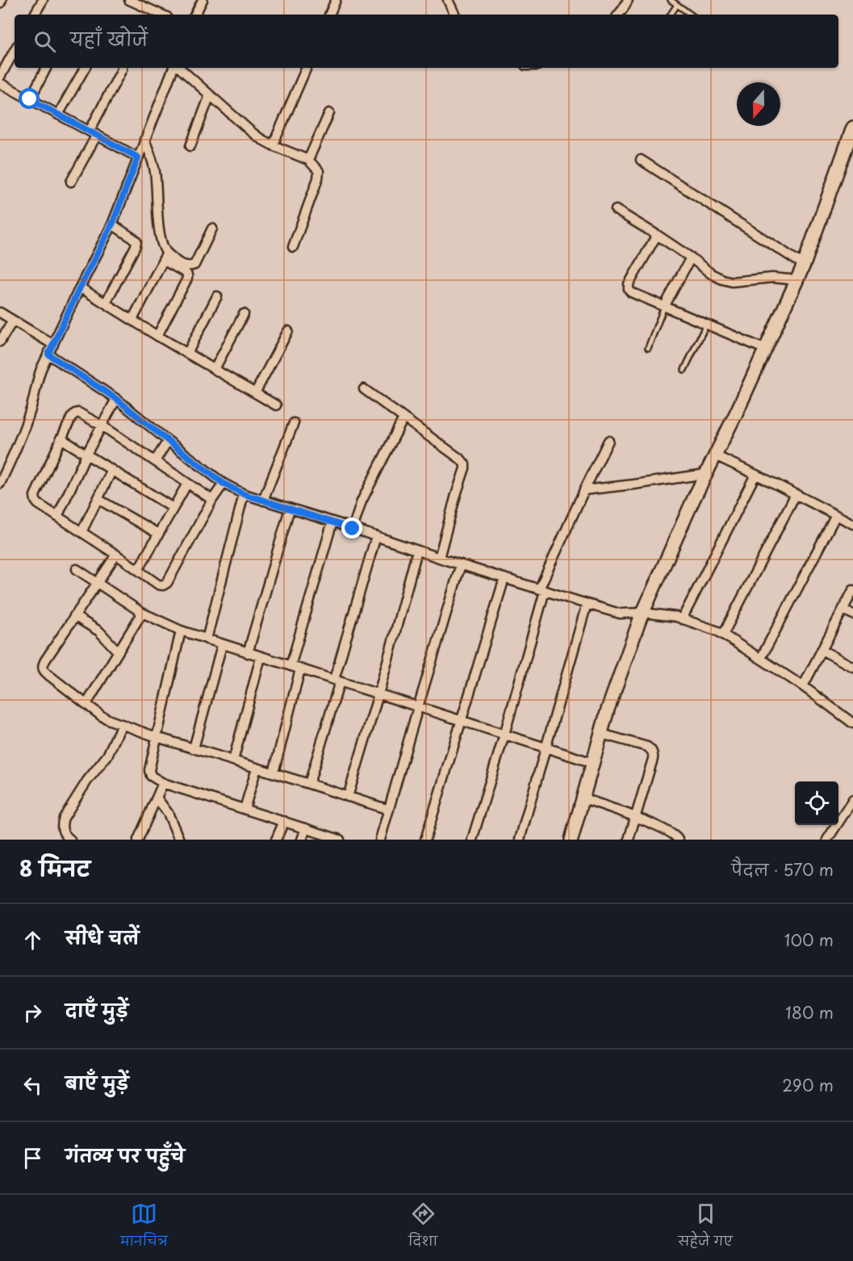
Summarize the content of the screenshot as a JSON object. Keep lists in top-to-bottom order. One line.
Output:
{"north":"bottom","page":{"search":"यहाँ खोजें","heading":["8 मिनट","पैदल · 570 m"],"list":[["सीधे चलें","100 m"],["दाएँ मुड़ें","180 m"],["बाएँ मुड़ें","290 m"],"गंतव्य पर पहुँचे"],"nav":["मानचित्र","दिशा","सहेजे गए"]}}
